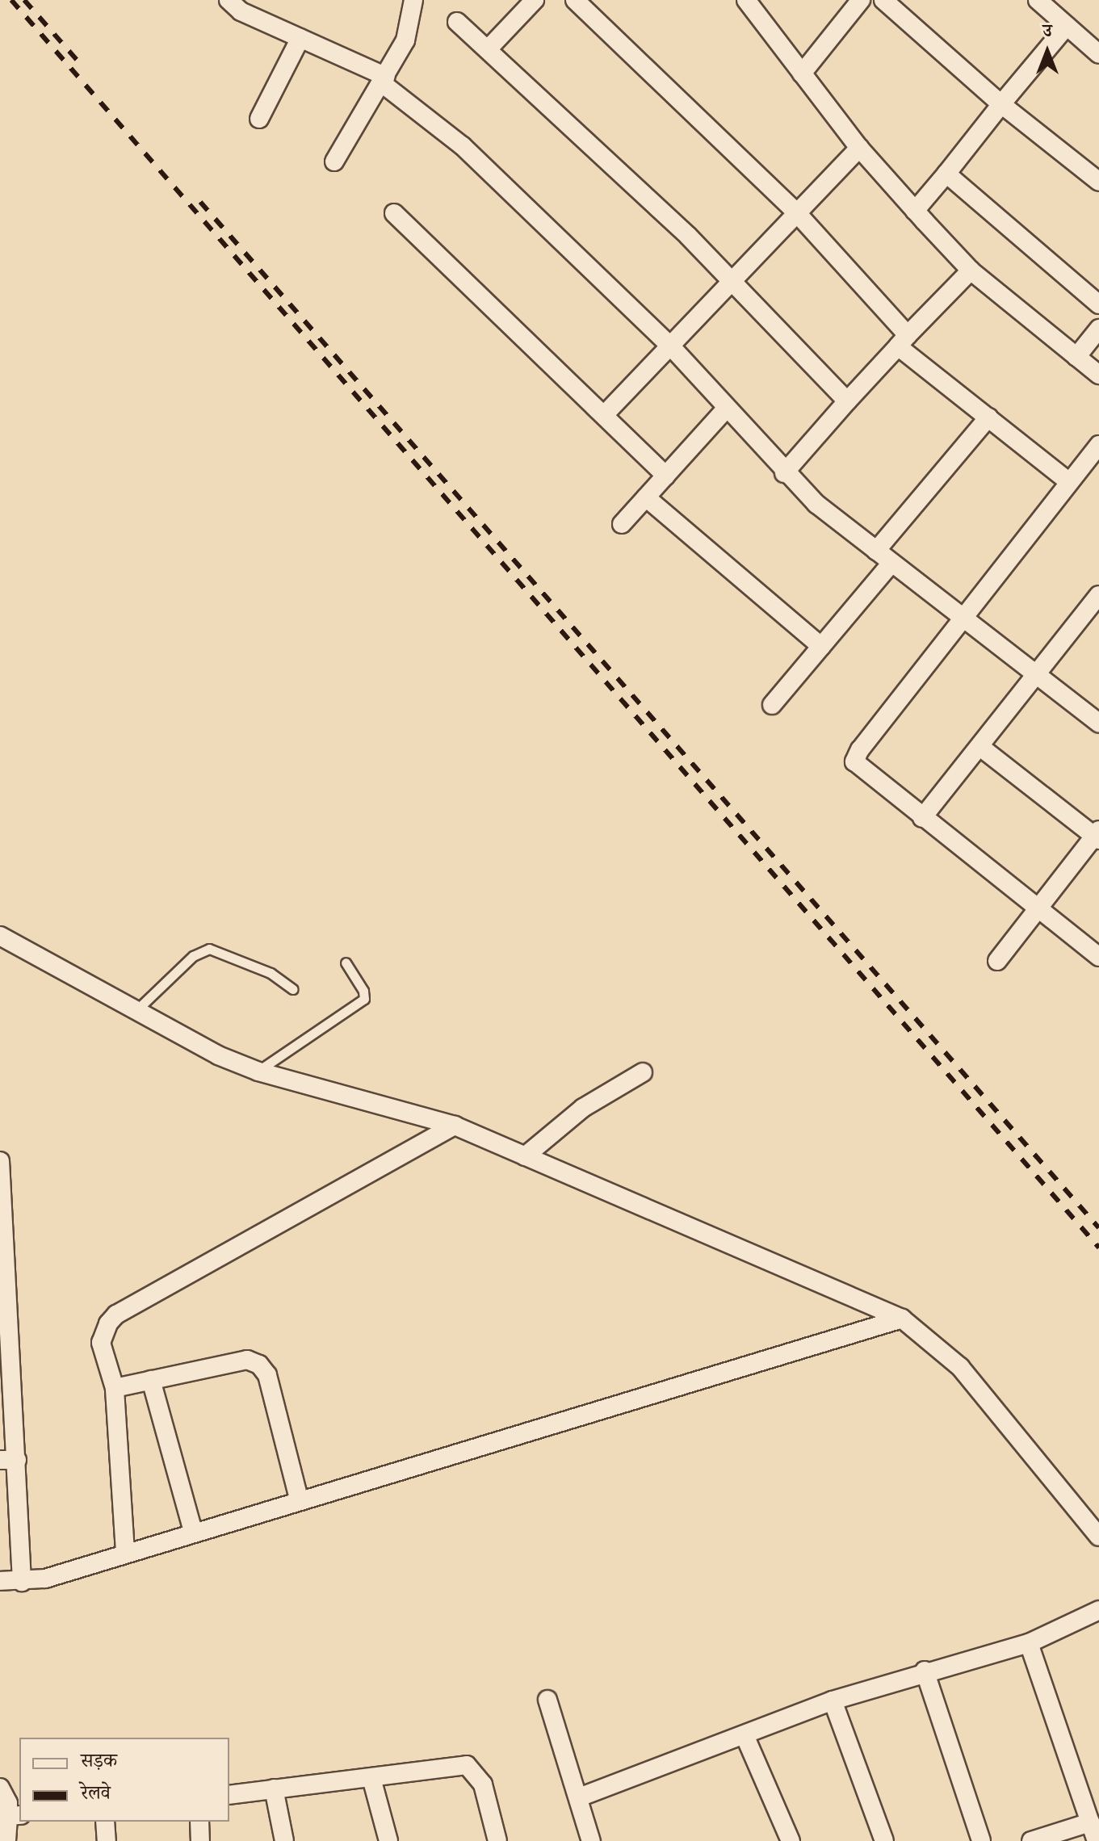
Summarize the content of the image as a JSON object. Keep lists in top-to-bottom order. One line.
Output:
{"legend":["सड़क","रेलवे"],"north":"top"}
